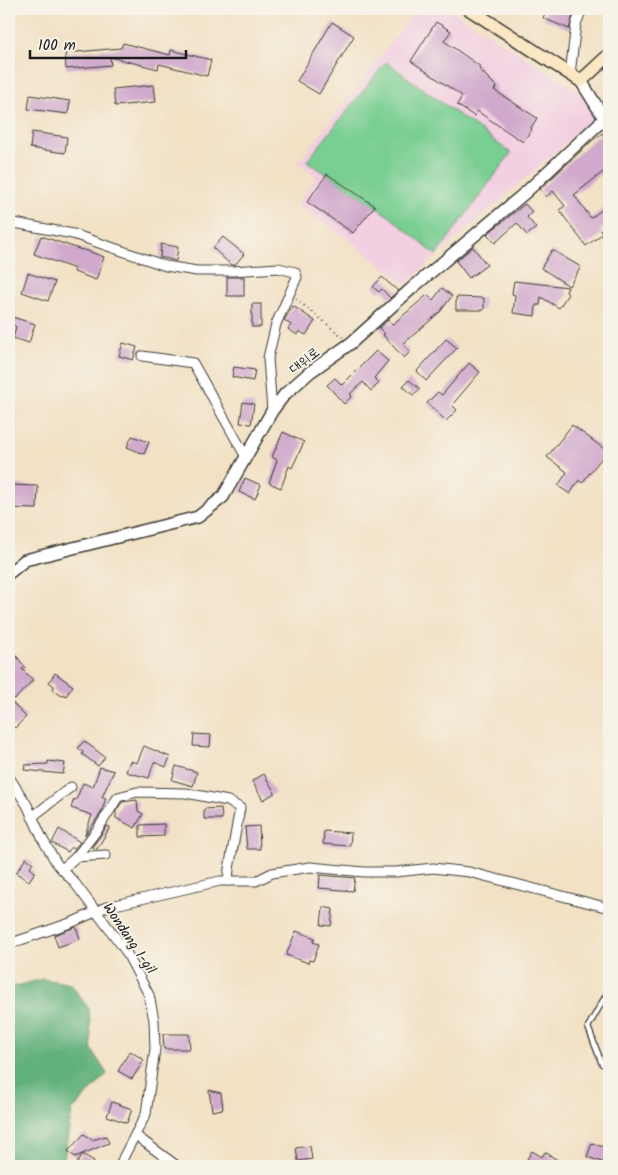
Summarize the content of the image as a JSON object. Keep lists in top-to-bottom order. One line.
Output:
{"streets":{"street":["대위로","Wondang 1-gil"]},"scale_bar":"100 m"}
